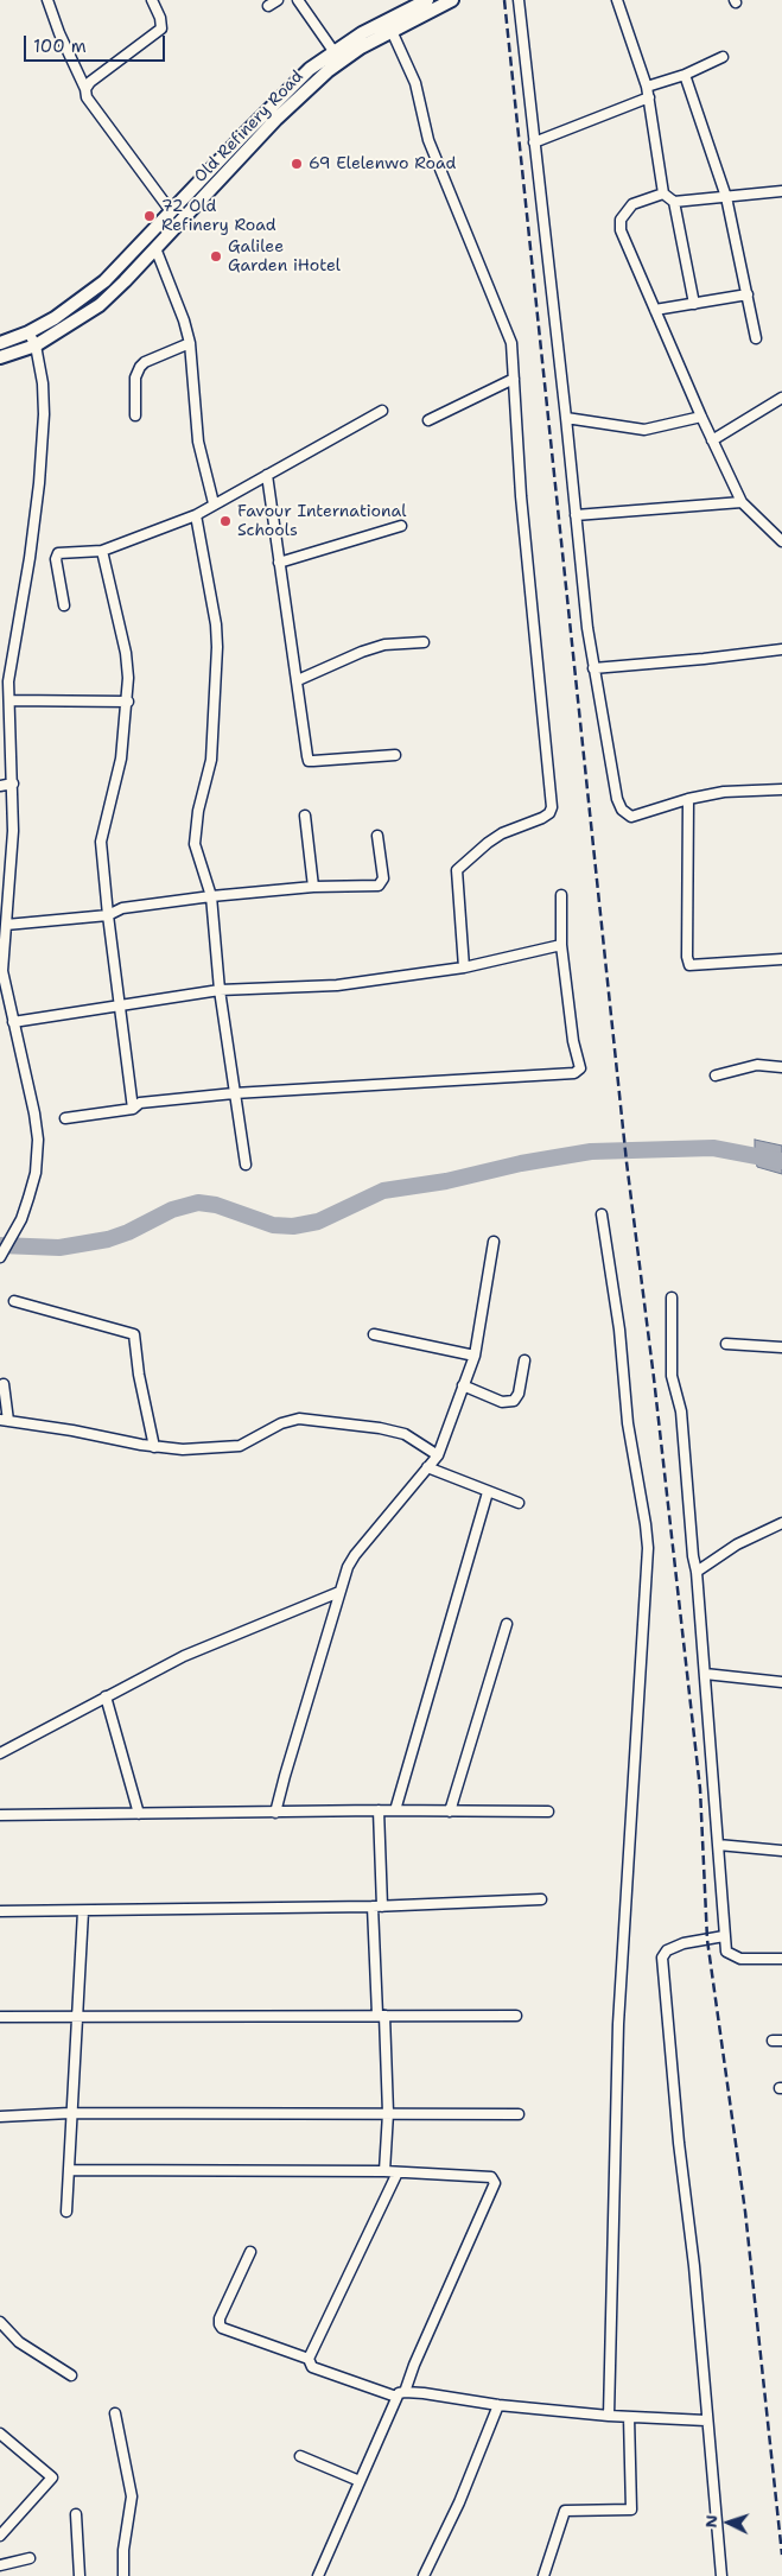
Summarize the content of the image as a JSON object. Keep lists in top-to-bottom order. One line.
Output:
{"streets":{"main road":["Old Refinery Road"]},"places":["69 Elelenwo Road","72 Old Refinery Road","Galilee Garden iHotel","Favour International Schools"],"scale_bar":"100 m","north":"left"}
